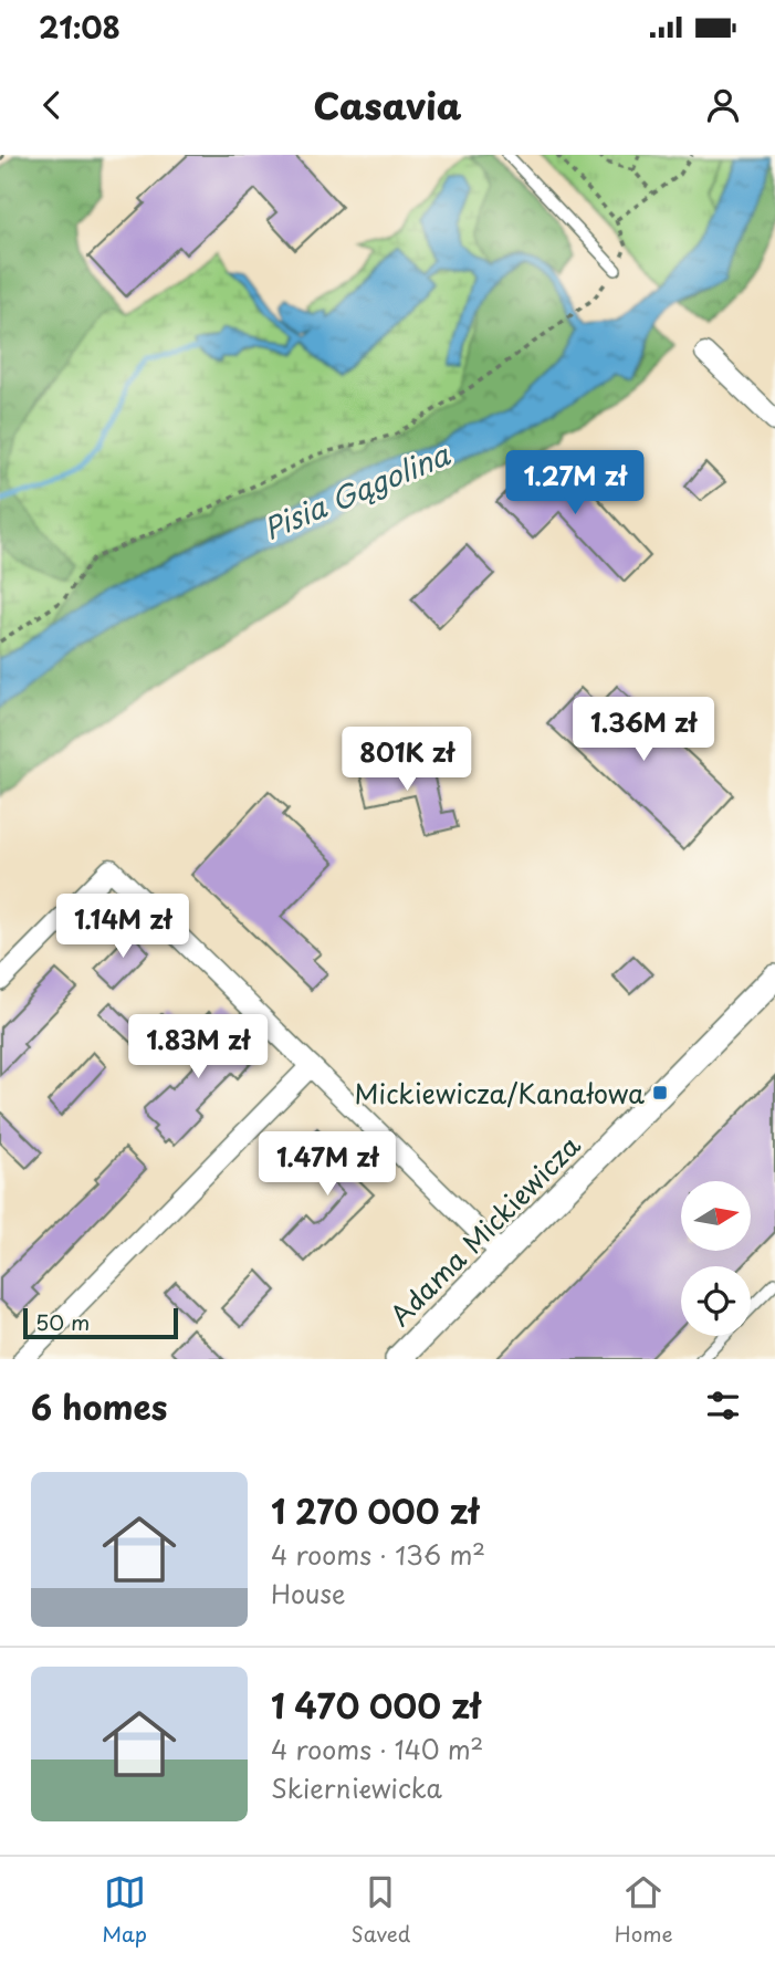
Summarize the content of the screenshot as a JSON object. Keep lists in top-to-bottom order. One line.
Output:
{"streets":{"street":["Adama Mickiewicza"]},"water":["Pisia Gągolina"],"places":{"transit":["Mickiewicza/Kanałowa"]},"scale_bar":"50 m","north":"right","page":{"status":"21:08","header":"Casavia","price":["1.27M zł","1.36M zł","801K zł","1.14M zł","1.83M zł","1.47M zł"],"scale":"50 m","heading":"6 homes","list":[{"name":"1 270 000 zł","note":"4 rooms · 136 m² · House"},{"name":"1 470 000 zł","note":"4 rooms · 140 m² · Skierniewicka"}],"tabs":["Map","Saved","Home"]}}
